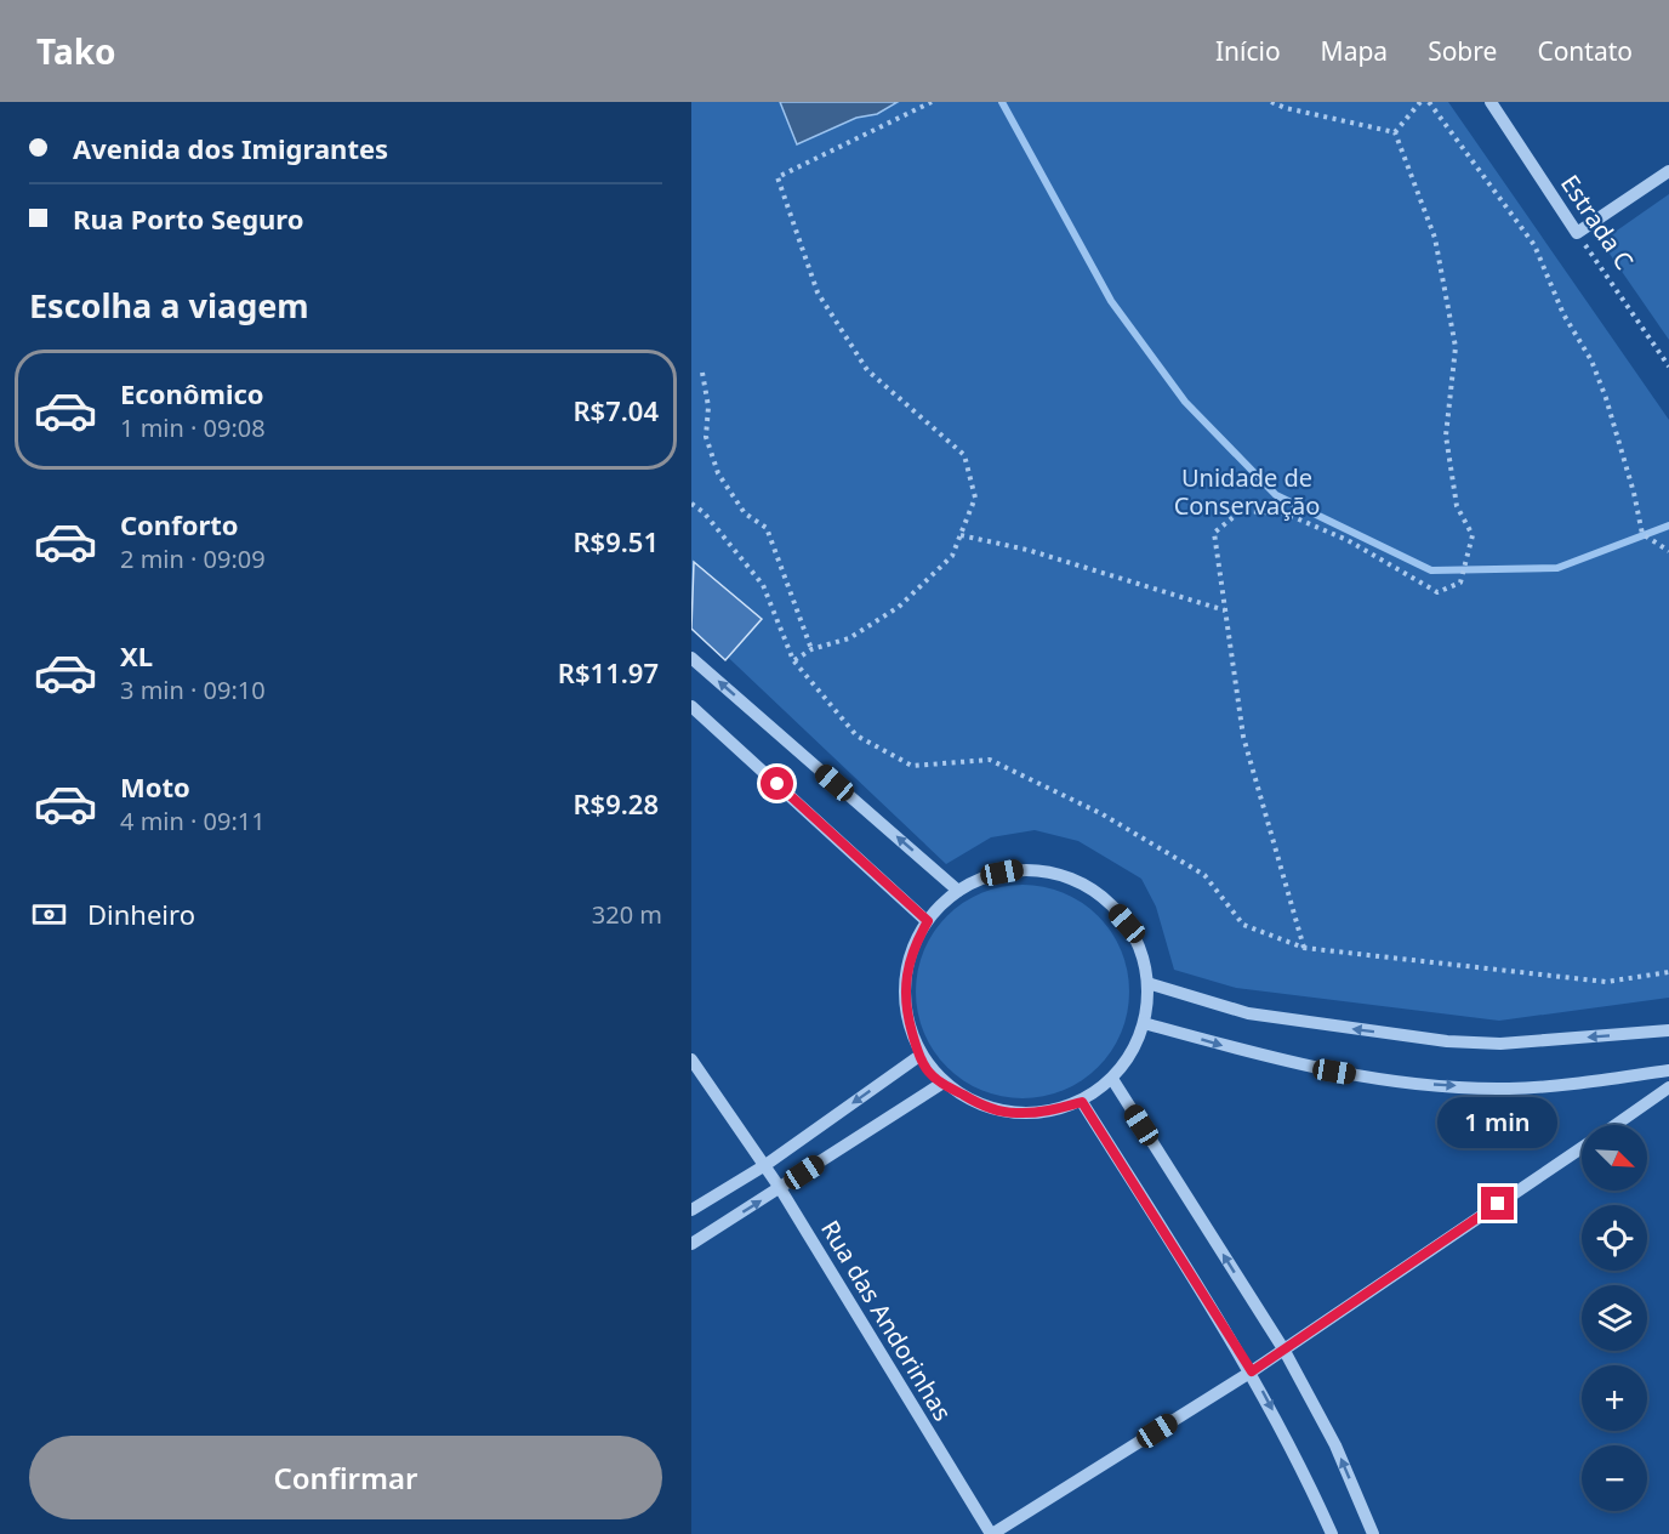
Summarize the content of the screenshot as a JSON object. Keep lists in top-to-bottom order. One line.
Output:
{"streets":{"street":["Estrada C","Rua das Andorinhas"]},"parks":["Unidade de Conservação"],"north":"bottom right","page":{"header":"Tako","nav":["Início","Mapa","Sobre","Contato"],"banner":["Avenida dos Imigrantes","Rua Porto Seguro"],"heading":"Escolha a viagem","list":[{"name":"Econômico","note":"1 min · 09:08","value":"R$7.04"},{"name":"Conforto","note":"2 min · 09:09","value":"R$9.51"},{"name":"XL","note":"3 min · 09:10","value":"R$11.97"},{"name":"Moto","note":"4 min · 09:11","value":"R$9.28"}],"pay":["Dinheiro","320 m"],"bubble":"1 min","map_buttons":["+","−"],"buttons":"Confirmar"}}
